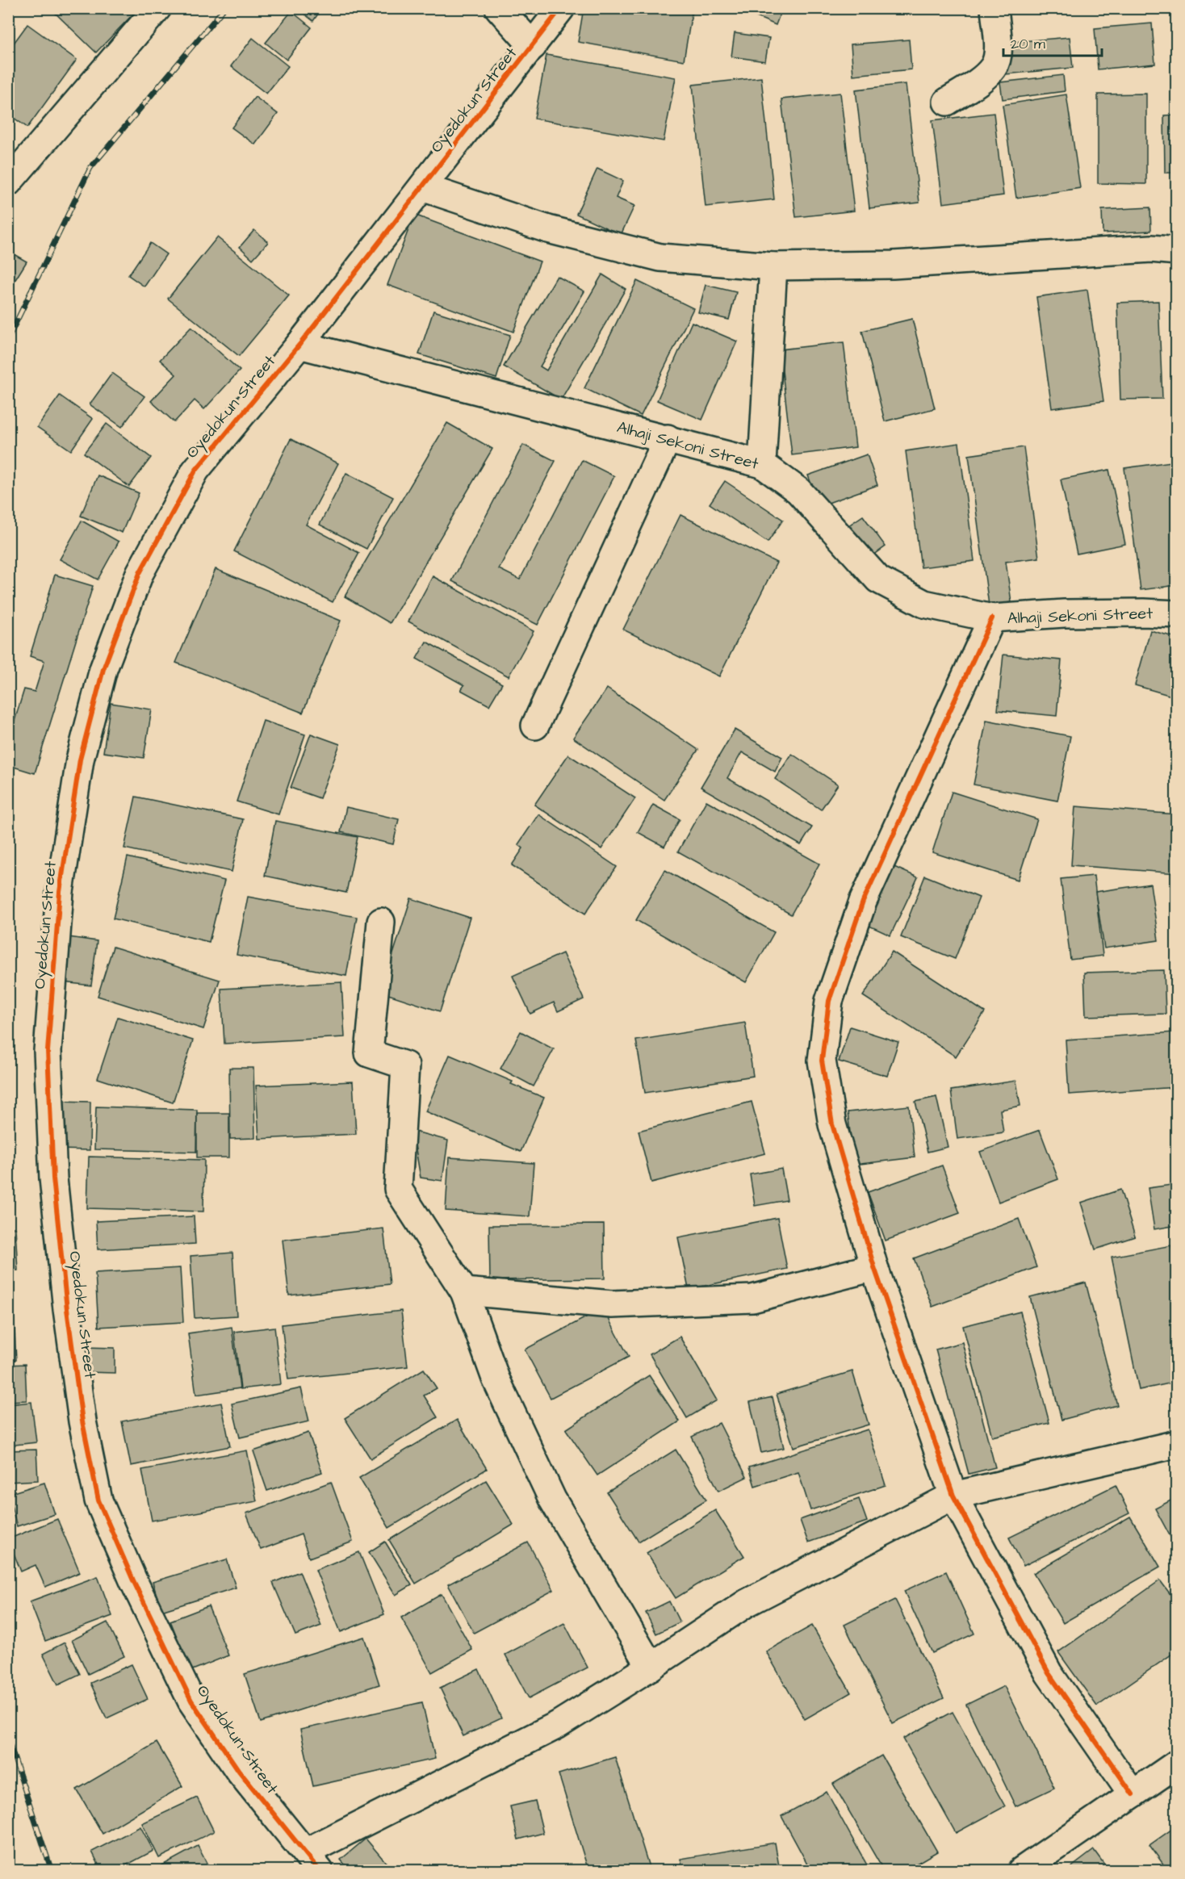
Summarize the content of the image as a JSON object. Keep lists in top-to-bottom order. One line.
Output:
{"streets":{"street":["Oyedokun Street","Alhaji Sekoni Street"]},"crossings":[["Oyedokun Street","Alhaji Sekoni Street"]],"scale_bar":"20 m"}
